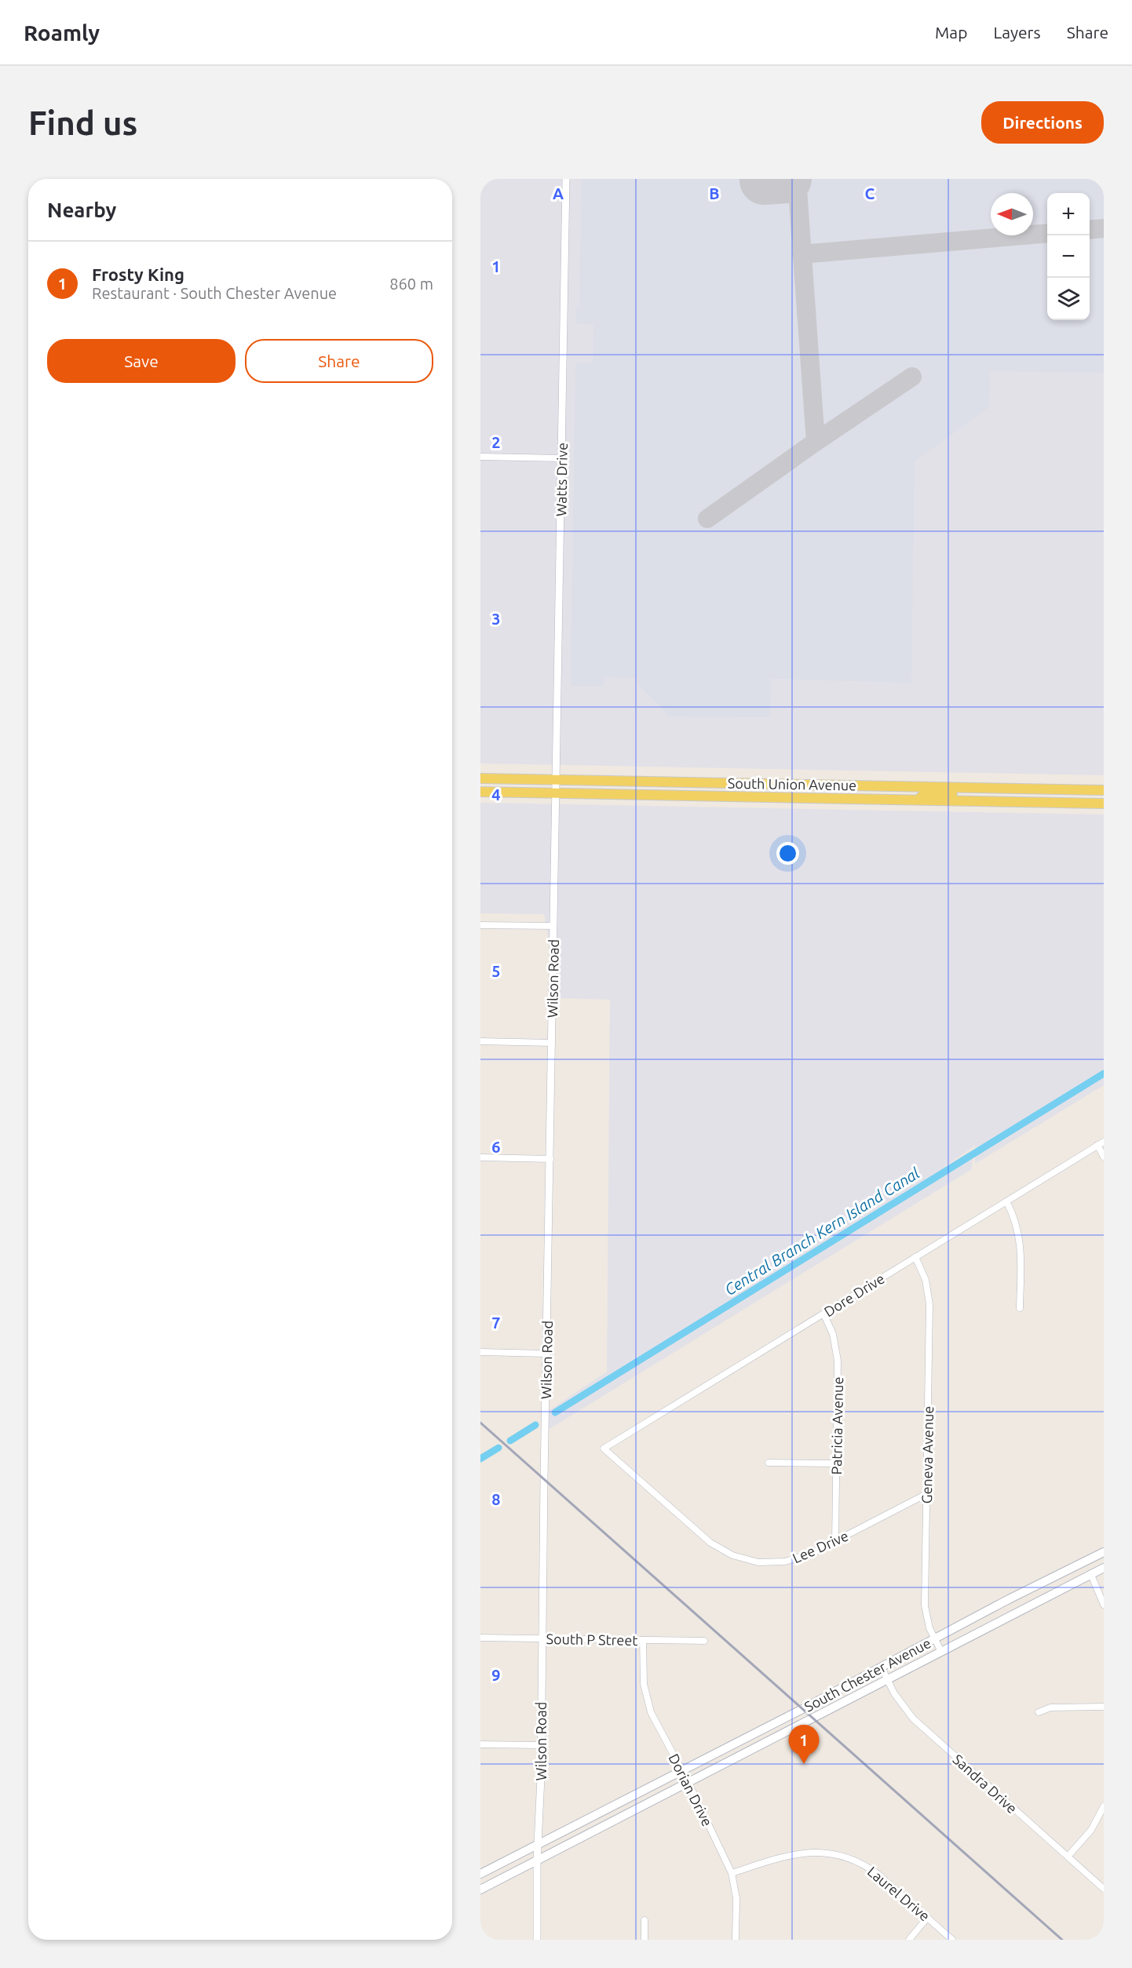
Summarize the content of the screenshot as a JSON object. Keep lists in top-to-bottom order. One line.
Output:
{"streets":{"main road":["South Union Avenue","South Chester Avenue"],"street":["Watts Drive","Wilson Road","Dore Drive","Patricia Avenue","Geneva Avenue","Lee Drive","South P Street","Sandra Drive","Dorian Drive","Laurel Drive"]},"crossings":[["Watts Drive","South Union Avenue"],["Watts Drive","Wilson Road"],["South Union Avenue","Wilson Road"],["Wilson Road","South P Street"],["Wilson Road","South Chester Avenue"],["Dore Drive","Patricia Avenue"],["Dore Drive","Geneva Avenue"],["Dore Drive","Lee Drive"],["Patricia Avenue","Lee Drive"],["Geneva Avenue","Lee Drive"],["Geneva Avenue","South Chester Avenue"],["South P Street","Dorian Drive"],["South Chester Avenue","Sandra Drive"],["South Chester Avenue","Dorian Drive"],["Dorian Drive","Laurel Drive"]],"water":["Central Branch Kern Island Canal"],"north":"left","page":{"header":"Roamly","nav":["Map","Layers","Share"],"buttons":["Directions",["Save","Share"]],"title":"Find us","heading":"Nearby","map_buttons":["+","−"],"list":[{"mark":"1","name":"Frosty King","note":"Restaurant · South Chester Avenue","value":"860 m"}],"pins":"1"},"grid":{"columns":["A","B","C"],"rows":["1","2","3","4","5","6","7","8","9"]}}
